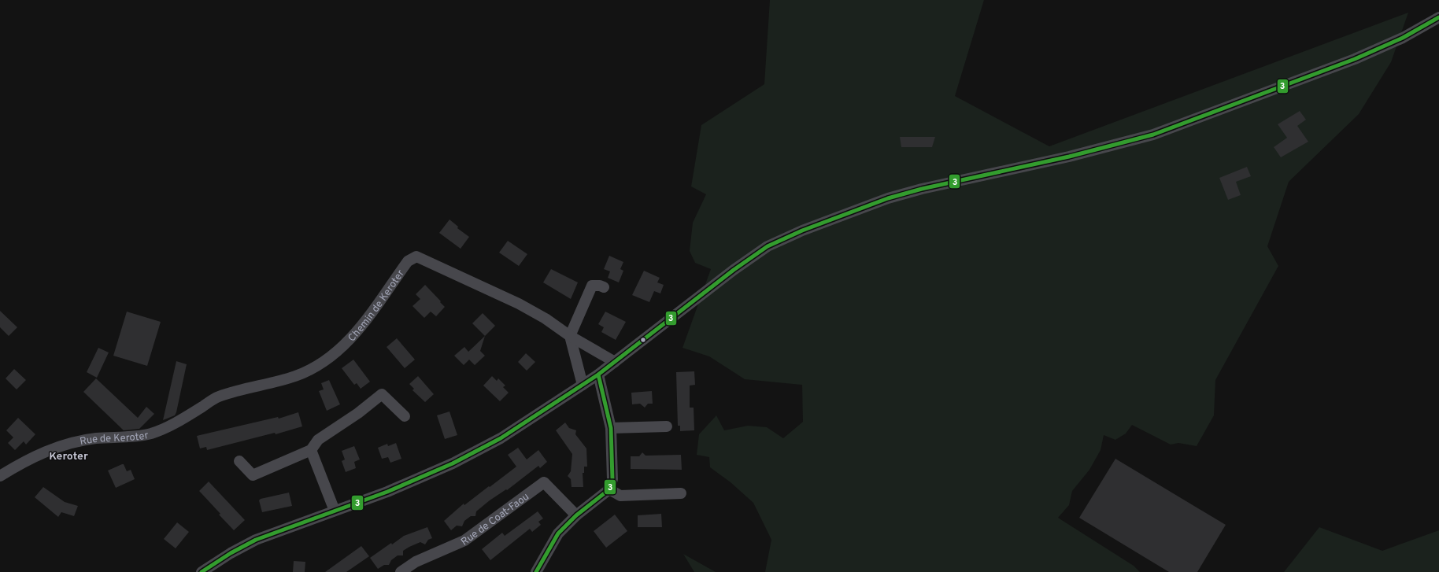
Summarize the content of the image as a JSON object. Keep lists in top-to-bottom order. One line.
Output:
{"streets":{"street":["Chemin de Keroter","Rue de Keroter","Rue de Coat-Faou"]},"crossings":[["Chemin de Keroter","Rue de Keroter"]],"districts":["Keroter"],"lines":["transit line 3"]}
